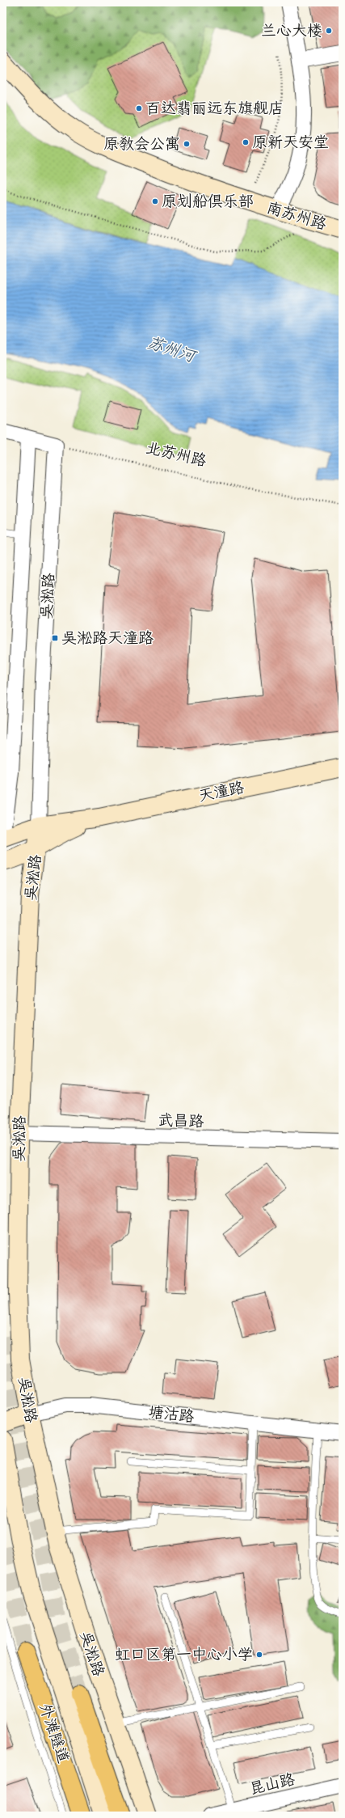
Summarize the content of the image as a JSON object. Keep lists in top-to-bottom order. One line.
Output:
{"streets":{"main road":["南苏州路","吴淞路","天潼路","塘沽路","外滩隧道"],"street":["武昌路","昆山路"],"path":["北苏州路"]},"crossings":[["北苏州路","吴淞路"],["吴淞路","天潼路"],["吴淞路","武昌路"],["吴淞路","塘沽路"]],"water":["苏州河"],"places":{"other":["兰心大楼","百达翡丽远东旗舰店","原新天安堂","原教会公寓","原划船俱乐部","虹口区第一中心小学"],"transit":["吴淞路天潼路"]}}
